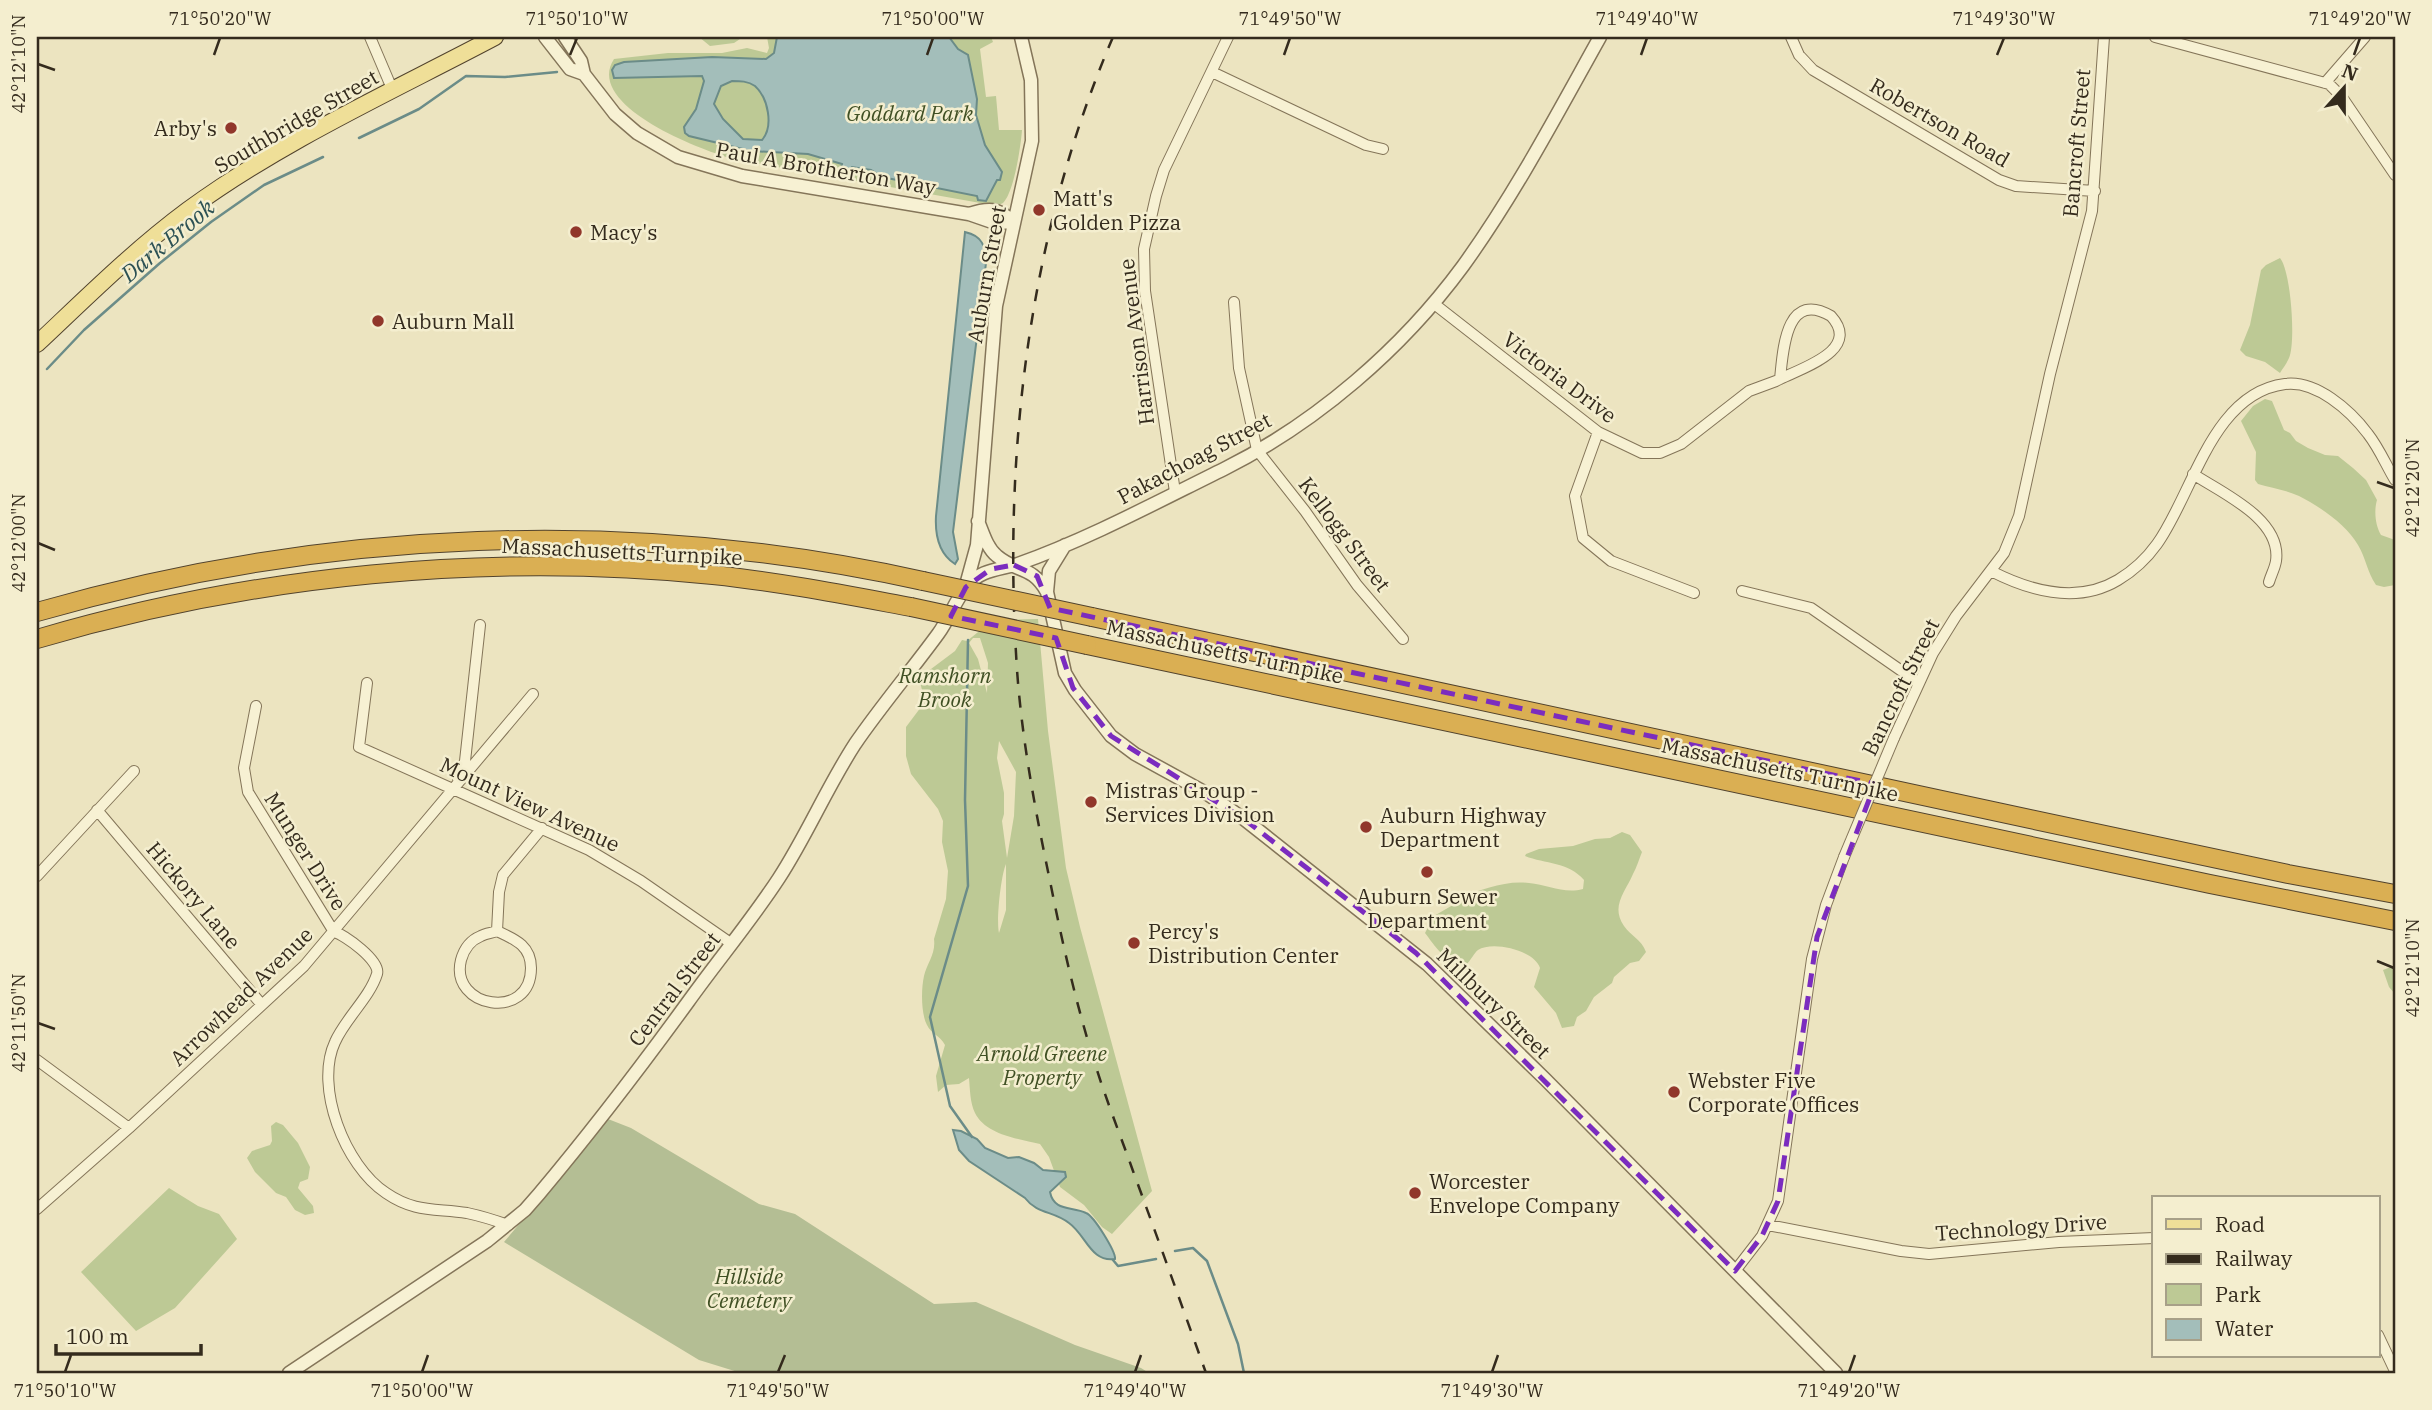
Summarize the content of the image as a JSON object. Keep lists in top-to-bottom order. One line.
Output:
{"streets":{"highway":["Massachusetts Turnpike"],"main road":["Southbridge Street"],"street":["Robertson Road","Bancroft Street","Paul A Brotherton Way","Auburn Street","Harrison Avenue","Victoria Drive","Pakachoag Street","Kellogg Street","Mount View Avenue","Munger Drive","Hickory Lane","Central Street","Arrowhead Avenue","Millbury Street","Technology Drive"]},"crossings":[["Robertson Road","Bancroft Street"],["Bancroft Street","Millbury Street"],["Bancroft Street","Technology Drive"],["Paul A Brotherton Way","Auburn Street"],["Auburn Street","Central Street"],["Harrison Avenue","Pakachoag Street"],["Victoria Drive","Pakachoag Street"],["Pakachoag Street","Kellogg Street"],["Pakachoag Street","Central Street"],["Mount View Avenue","Central Street"],["Mount View Avenue","Arrowhead Avenue"],["Munger Drive","Arrowhead Avenue"],["Hickory Lane","Arrowhead Avenue"]],"water":["Dark Brook"],"parks":["Goddard Park","Ramshorn Brook","Arnold Greene Property","Hillside Cemetery"],"places":["Arby's","Matt's Golden Pizza","Macy's","Auburn Mall","Mistras Group - Services Division","Auburn Highway Department","Auburn Sewer Department","Percy's Distribution Center","Webster Five Corporate Offices","Worcester Envelope Company"],"legend":["Road","Railway","Park","Water"],"scale_bar":"100 m","north":"top","coordinates":["71°50'20\"W","71°50'10\"W","71°50'00\"W","71°49'50\"W","71°49'40\"W","71°49'30\"W","71°49'20\"W","42°12'10\"N","42°12'20\"N","42°12'00\"N","42°11'50\"N"]}
